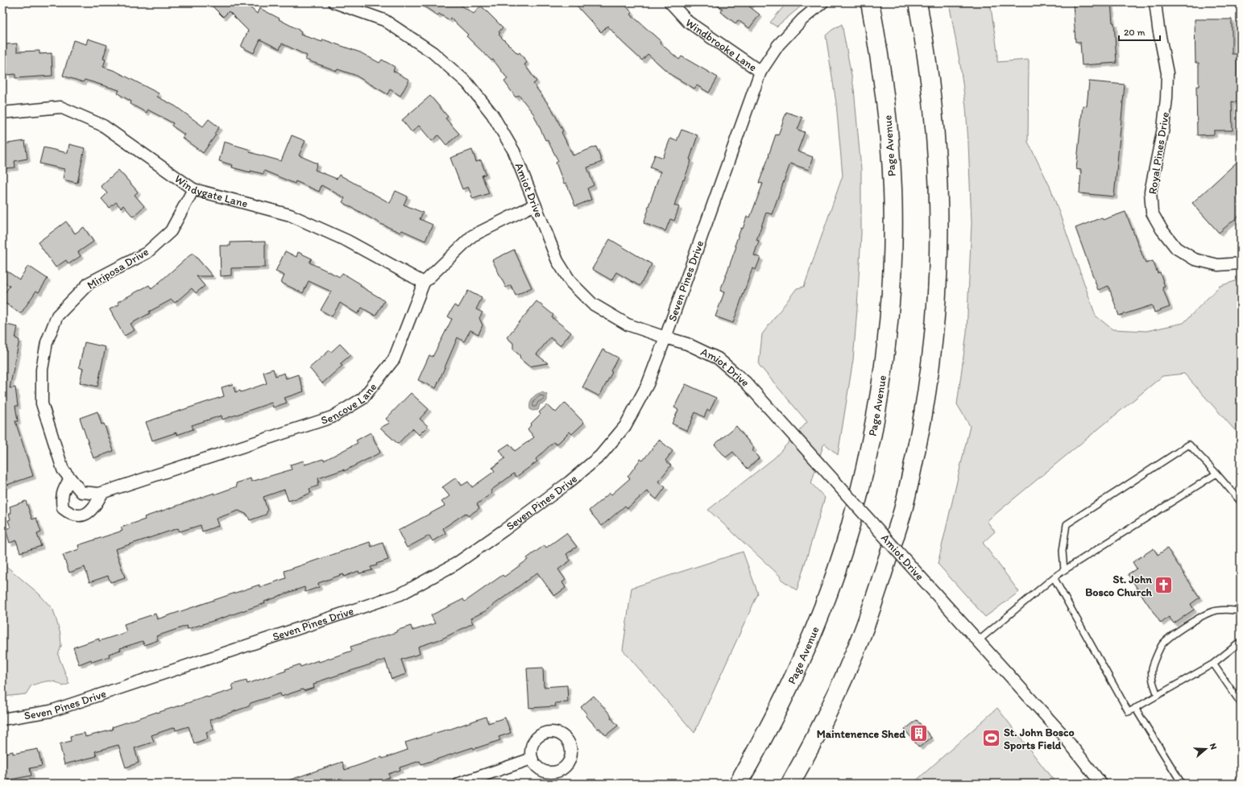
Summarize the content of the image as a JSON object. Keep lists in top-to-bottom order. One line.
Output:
{"streets":{"highway":["Page Avenue"],"street":["Windbrooke Lane","Royal Pines Drive","Windygate Lane","Amiot Drive","Miriposa Drive","Seven Pines Drive","Sencove Lane"]},"crossings":[["Windbrooke Lane","Seven Pines Drive"],["Windygate Lane","Miriposa Drive"],["Windygate Lane","Sencove Lane"],["Amiot Drive","Seven Pines Drive"],["Amiot Drive","Sencove Lane"],["Miriposa Drive","Sencove Lane"]],"places":{"church":["St. John Bosco Church"],"building":["Maintenence Shed"],"sports":["St. John Bosco Sports Field"]},"scale_bar":"20 m","north":"right"}
